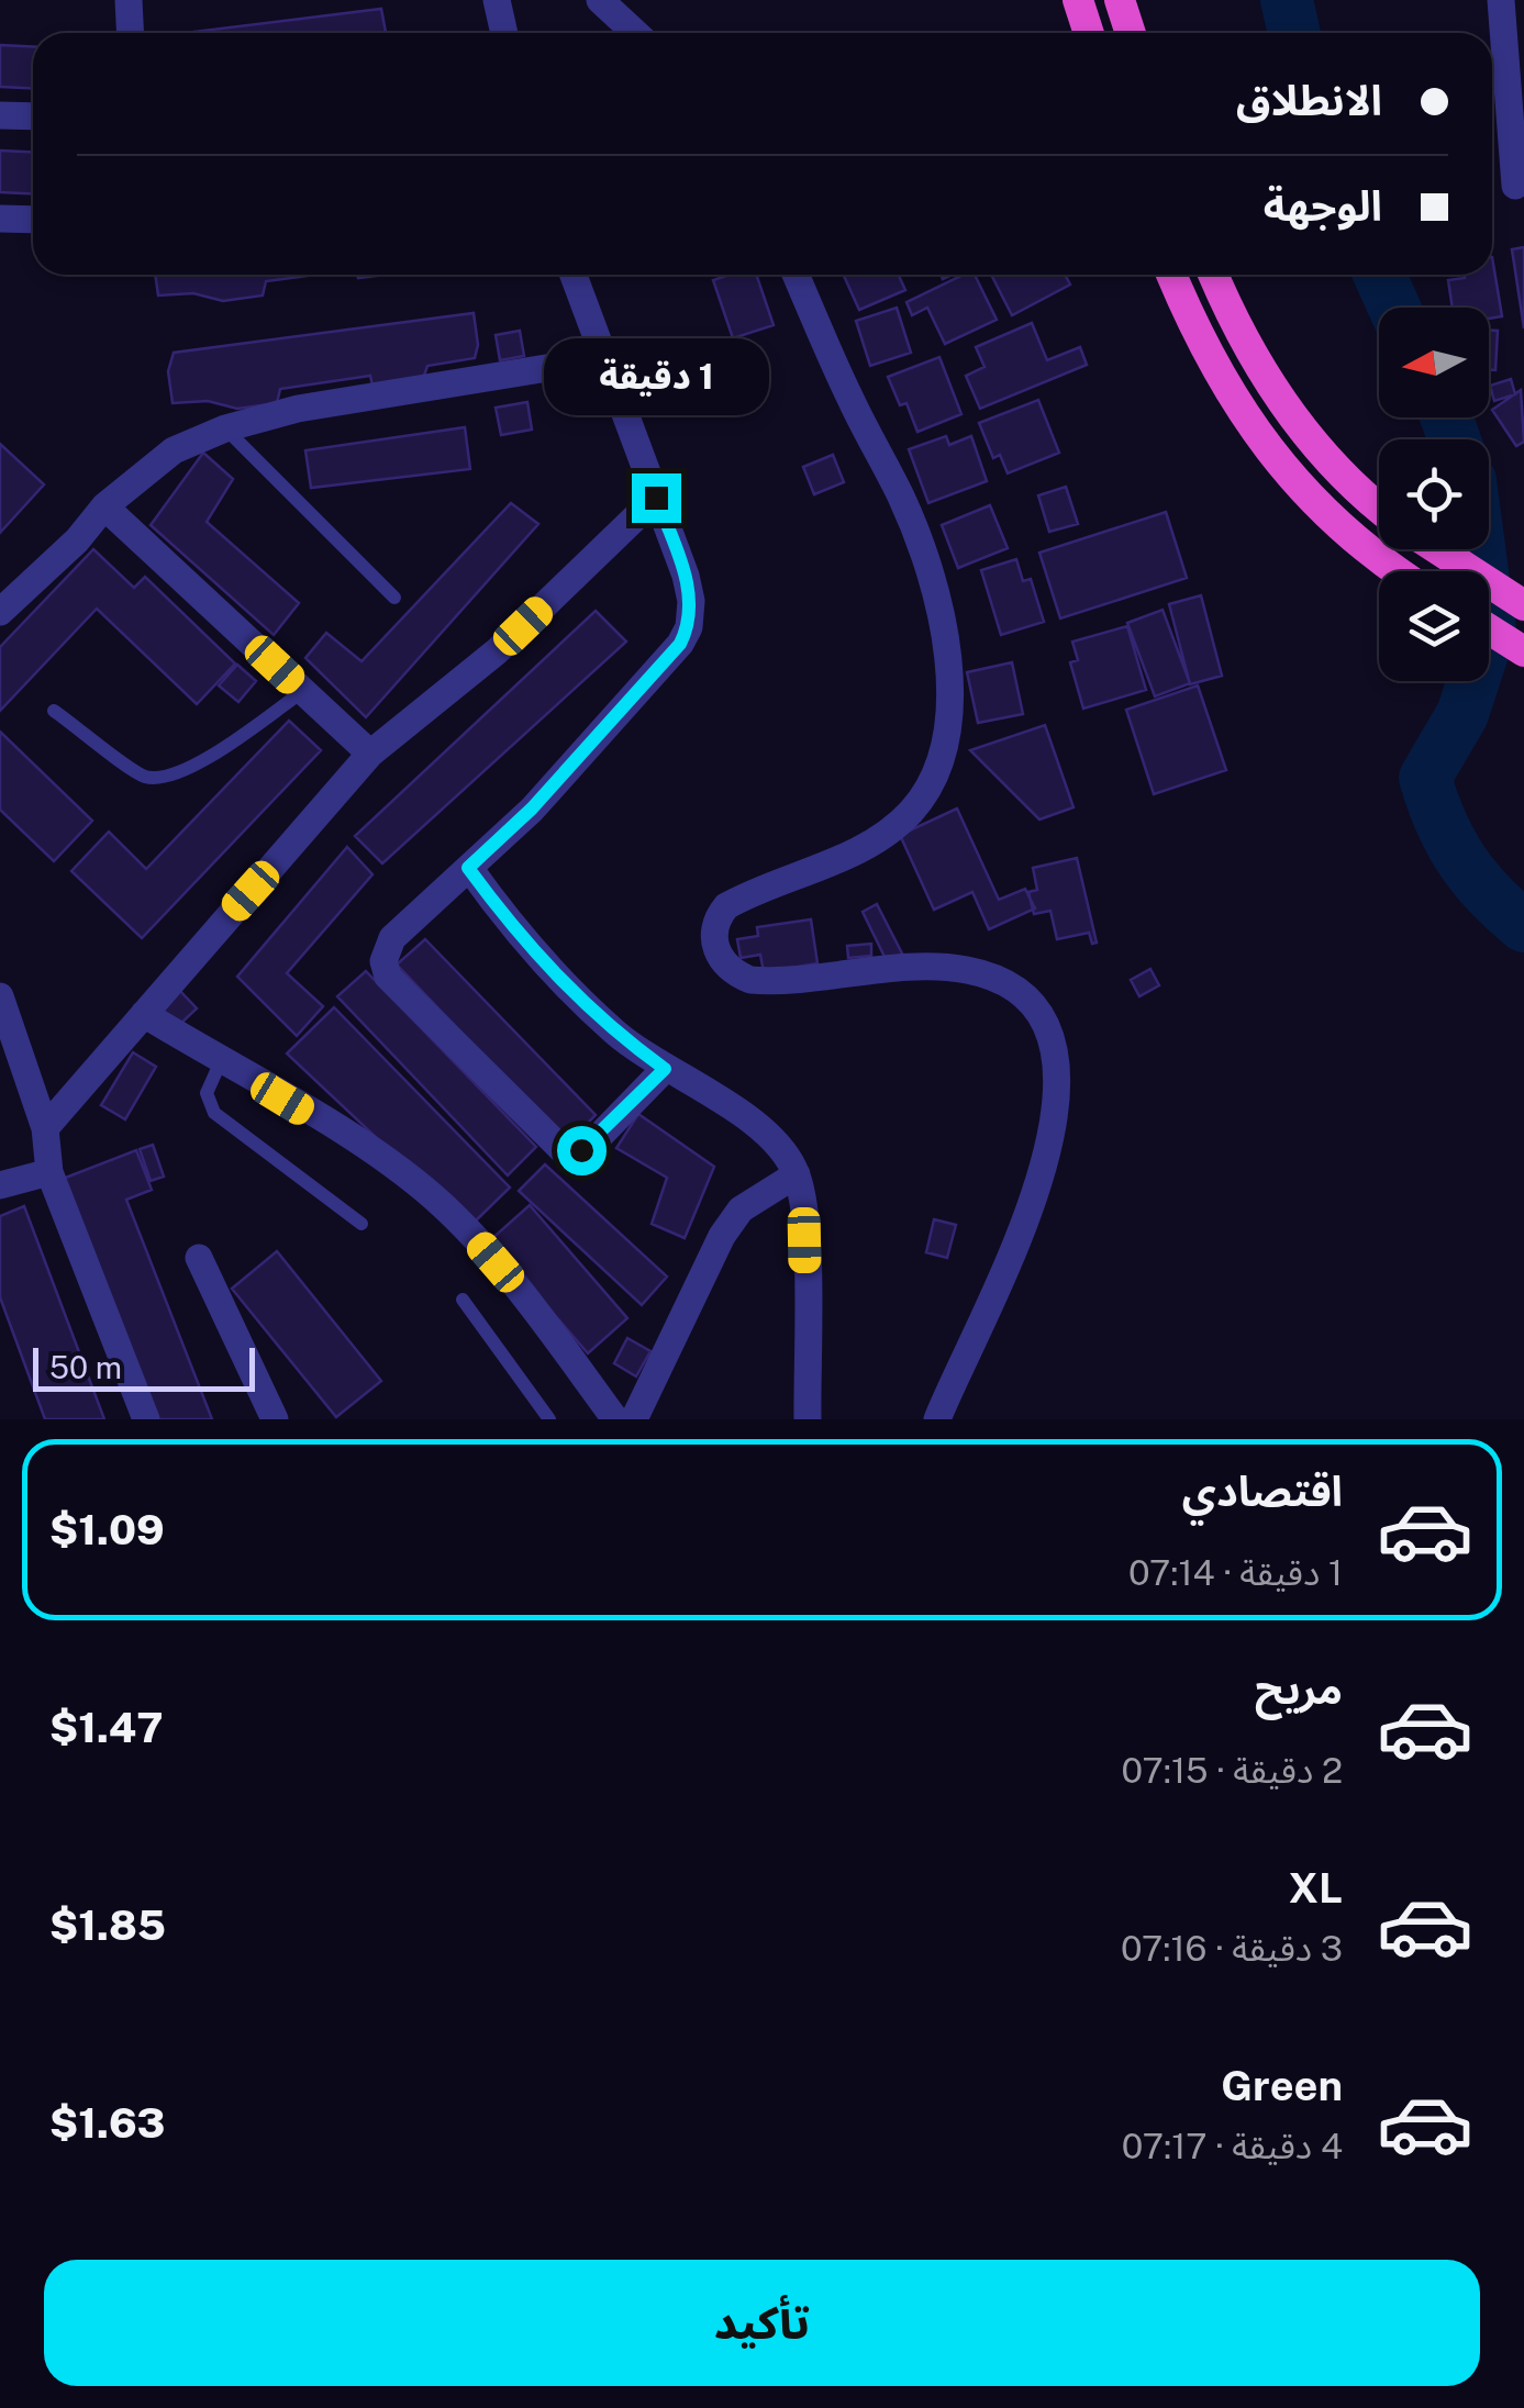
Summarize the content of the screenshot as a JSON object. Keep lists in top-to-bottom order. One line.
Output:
{"scale_bar":"50 m","north":"left","page":{"banner":["الانطلاق","الوجهة"],"bubble":"1 دقيقة","scale":"50 m","list":[{"name":"اقتصادي","note":"1 دقيقة · 07:14","value":"$1.09"},{"name":"مريح","note":"2 دقيقة · 07:15","value":"$1.47"},{"name":"XL","note":"3 دقيقة · 07:16","value":"$1.85"},{"name":"Green","note":"4 دقيقة · 07:17","value":"$1.63"}],"buttons":"تأكيد"}}
